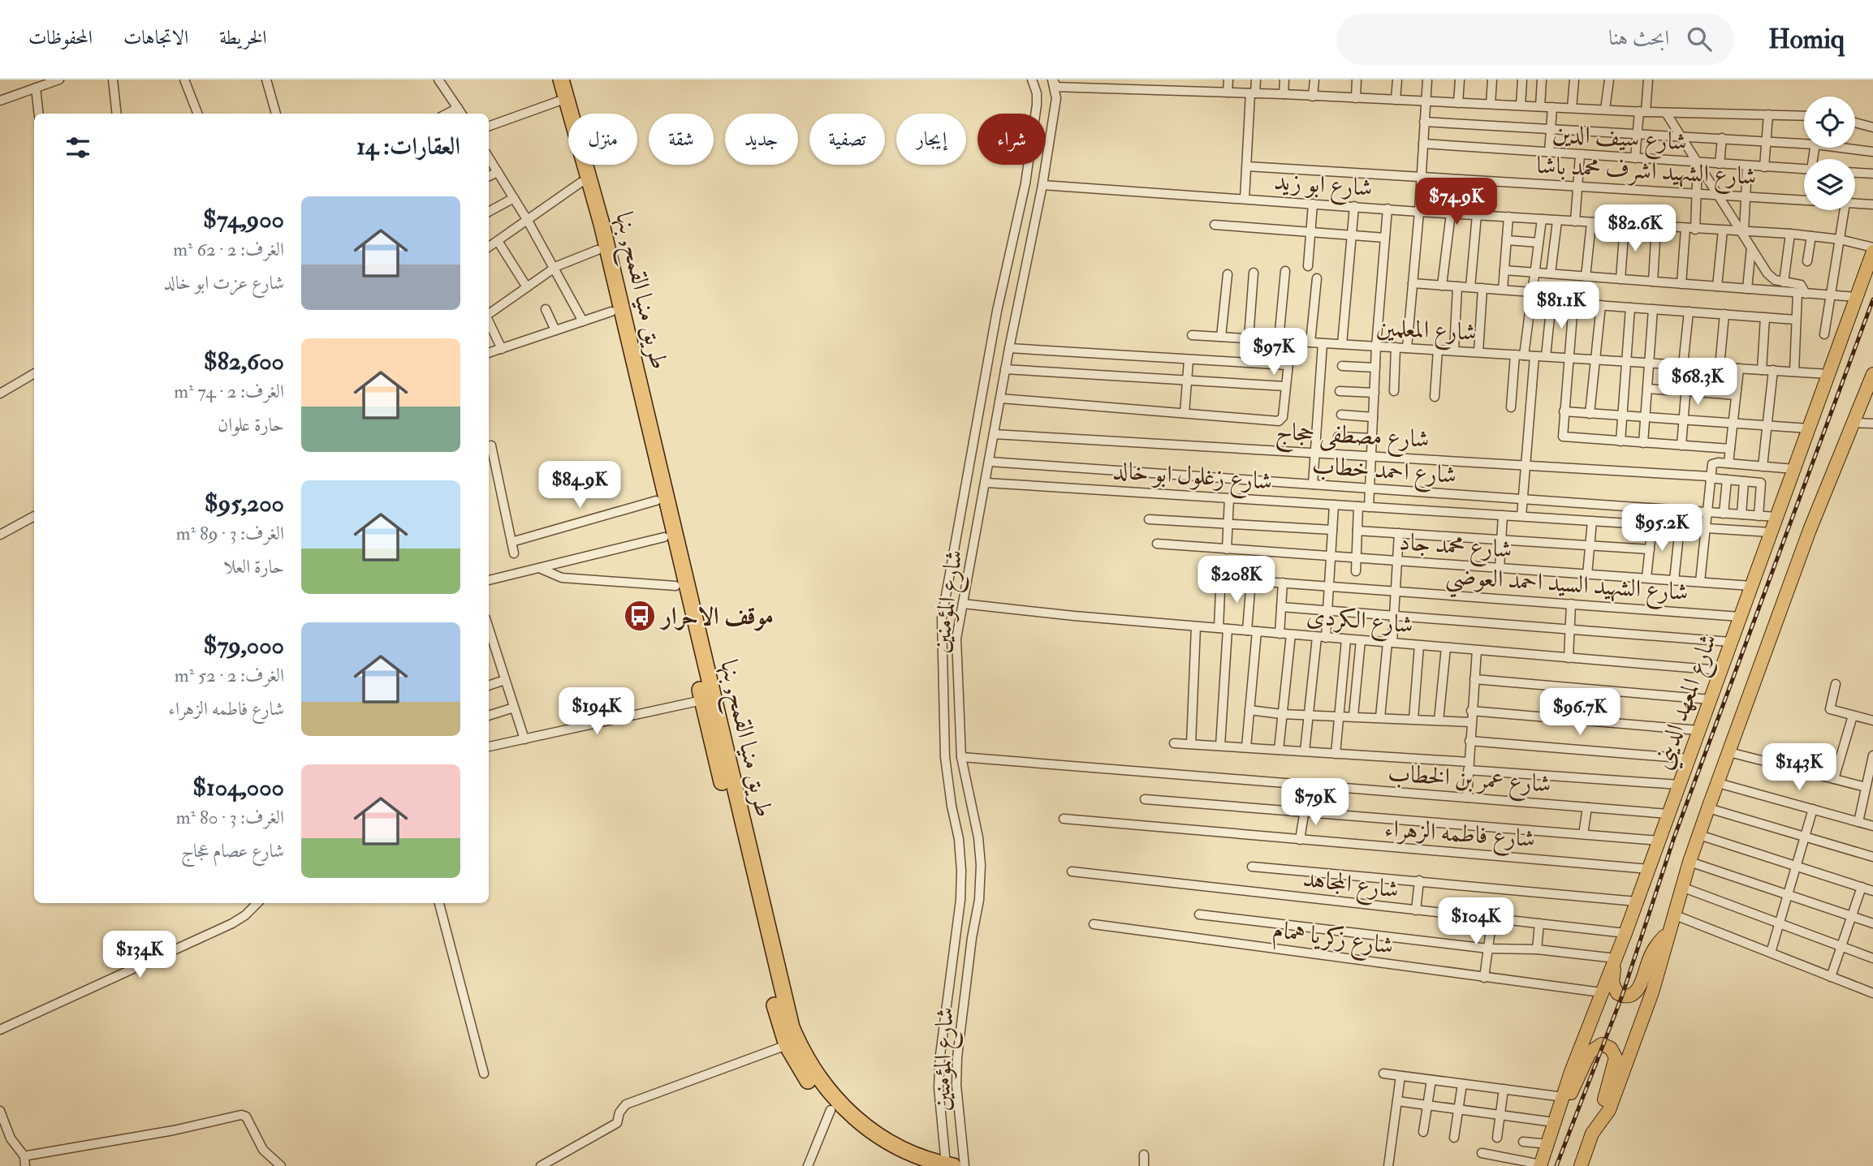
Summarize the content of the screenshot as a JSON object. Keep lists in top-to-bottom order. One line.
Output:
{"streets":{"highway":["طريق منيا القمح, بنها"],"main road":["شارع المعهد الديني"],"street":["شارع سيف الدين","شارع الشهيد اشرف محمد باشا","شارع ابو زيد","شارع المعلمين","شارع مصطفى حجاج","شارع احمد خطاب","شارع زغلول ابو خالد","شارع محمد جاد","شارع الشهيد السيد احمد العوضي","شارع المؤمنين","شارع الكردى","شارع عمر بن الخطاب","شارع فاطمه الزهراء","شارع المجاهد","شارع زكريا همام"]},"crossings":[["شارع ابو زيد","شارع المؤمنين"],["شارع ابو زيد","شارع المعهد الديني"],["طريق منيا القمح, بنها","شارع المؤمنين"],["شارع المعلمين","شارع المعهد الديني"],["شارع مصطفى حجاج","شارع المؤمنين"],["شارع احمد خطاب","شارع المؤمنين"],["شارع احمد خطاب","شارع المعهد الديني"],["شارع زغلول ابو خالد","شارع المؤمنين"],["شارع زغلول ابو خالد","شارع المعهد الديني"],["شارع محمد جاد","شارع المعهد الديني"],["شارع الشهيد السيد احمد العوضي","شارع الكردى"],["شارع الشهيد السيد احمد العوضي","شارع المعهد الديني"],["شارع المؤمنين","شارع الكردى"],["شارع المؤمنين","شارع عمر بن الخطاب"],["شارع الكردى","شارع المعهد الديني"],["شارع المعهد الديني","شارع عمر بن الخطاب"],["شارع المعهد الديني","شارع فاطمه الزهراء"],["شارع المعهد الديني","شارع المجاهد"],["شارع المعهد الديني","شارع زكريا همام"]],"places":{"bus stop":["موقف الاحرار"]},"page":{"header":"Homiq","search":"ابحث هنا","nav":["الخريطة","الاتجاهات","المحفوظات"],"chip":["شراء","إيجار","تصفية","جديد","شقة","منزل"],"heading":"العقارات: 14","price":["$74.9K","$82.6K","$81.1K","$97K","$68.3K","$84.9K","$95.2K","$208K","$194K","$96.7K","$143K","$79K","$104K","$134K"],"list":[{"name":"$74,900","note":"الغرف: 2 · 62 m² · شارع عزت ابو خالد"},{"name":"$82,600","note":"الغرف: 2 · 74 m² · حارة علوان"},{"name":"$95,200","note":"الغرف: 3 · 89 m² · حارة العلا"},{"name":"$79,000","note":"الغرف: 2 · 52 m² · شارع فاطمه الزهراء"},{"name":"$104,000","note":"الغرف: 3 · 80 m² · شارع عصام عجاج"}]}}
